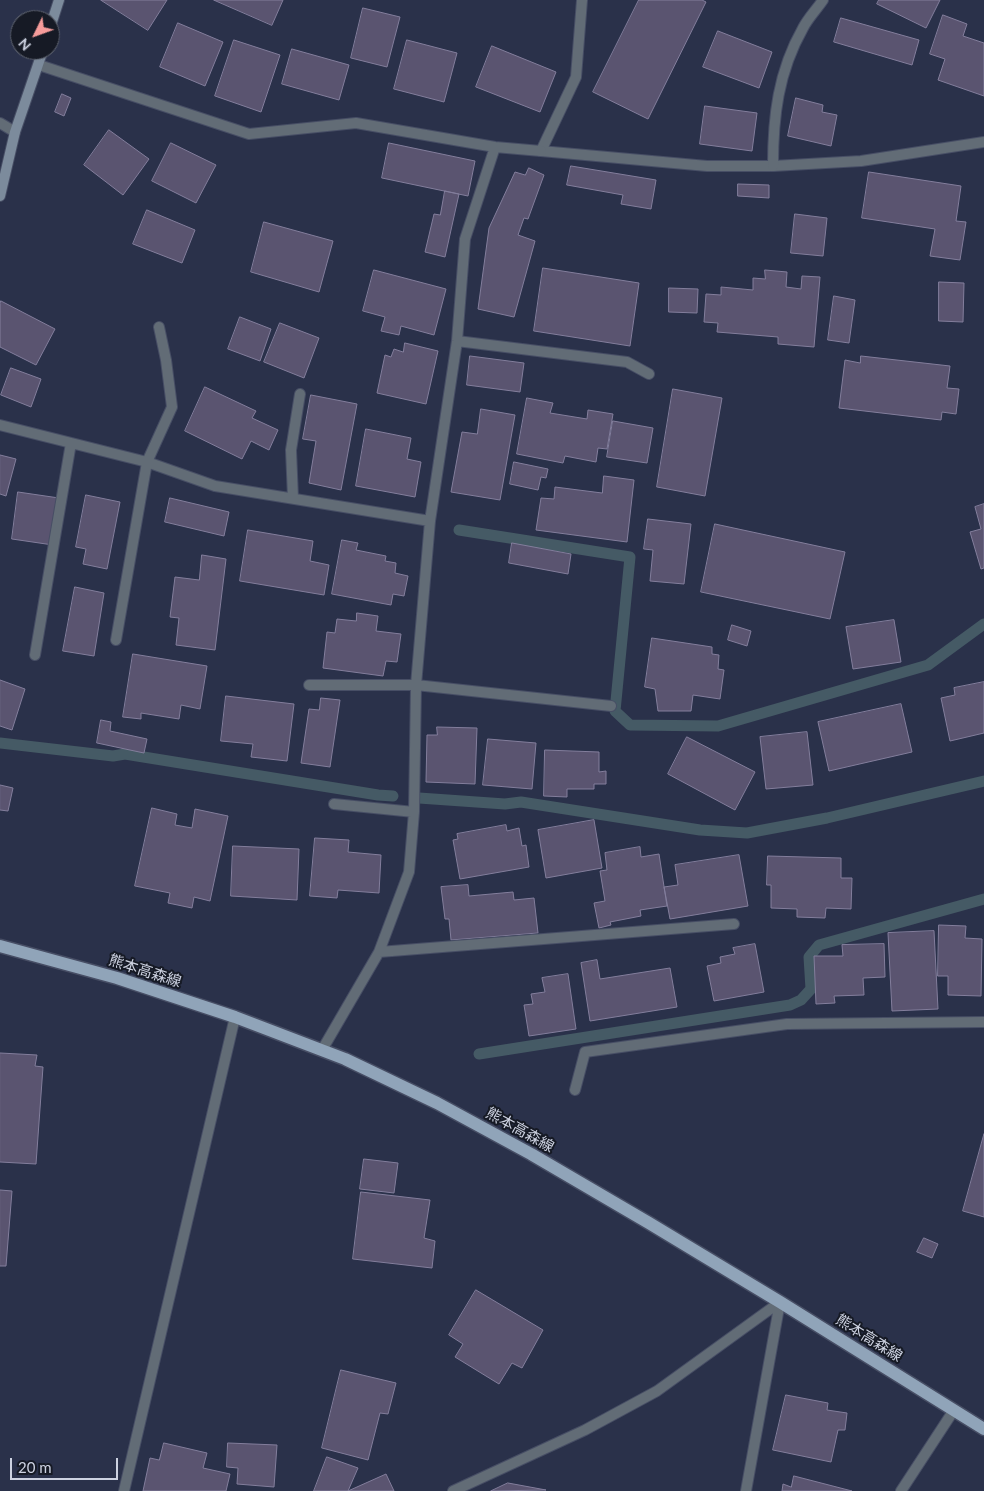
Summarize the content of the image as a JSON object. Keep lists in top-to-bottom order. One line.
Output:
{"streets":{"main road":["熊本高森線"]},"scale_bar":"20 m","north":"bottom left"}
